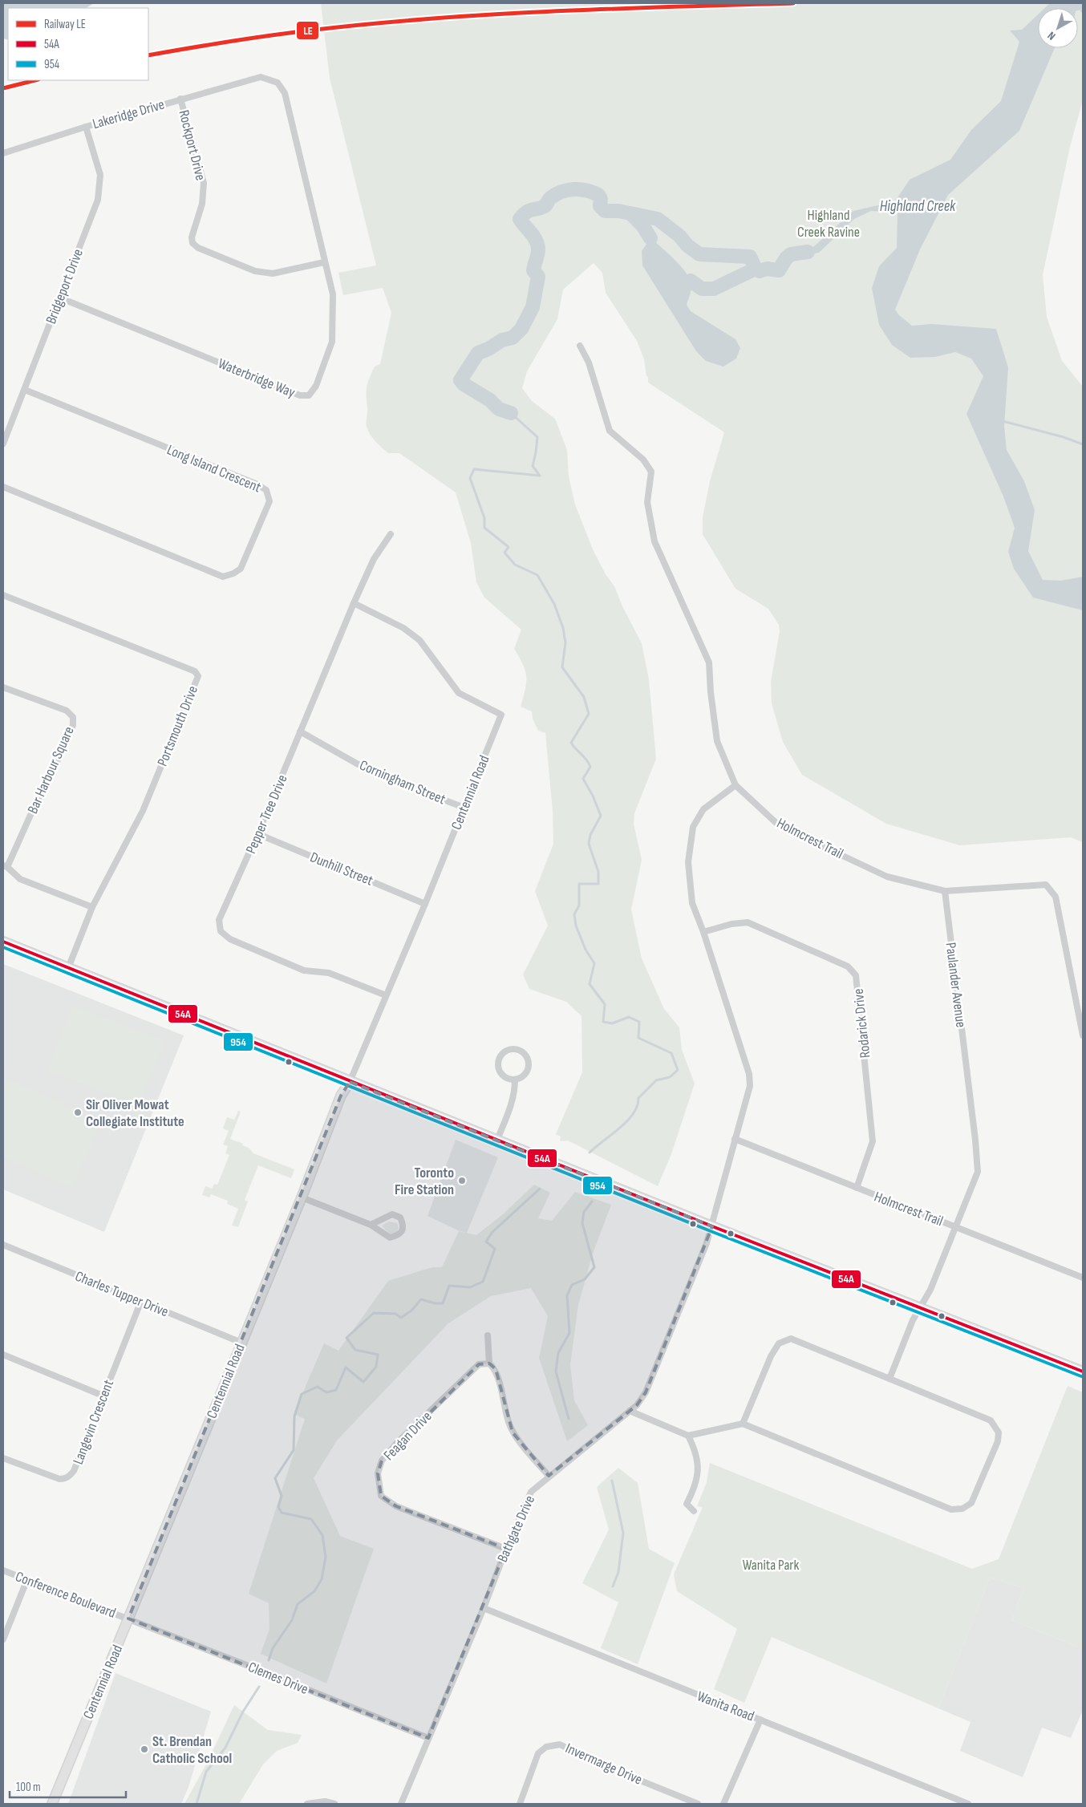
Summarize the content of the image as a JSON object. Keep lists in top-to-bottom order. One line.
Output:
{"streets":{"main road":["Centennial Road"],"street":["Lakeridge Drive","Rockport Drive","Bridgeport Drive","Waterbridge Way","Long Island Crescent","Portsmouth Drive","Bar Harbour Square","Corningham Street","Pepper Tree Drive","Holmcrest Trail","Dunhill Street","Paulander Avenue","Rodarick Drive","Charles Tupper Drive","Langevin Crescent","Feagan Drive","Bathgate Drive","Conference Boulevard","Clemes Drive","Wanita Road","Invermarge Drive"]},"crossings":[["Lakeridge Drive","Rockport Drive"],["Lakeridge Drive","Bridgeport Drive"],["Lakeridge Drive","Waterbridge Way"],["Rockport Drive","Waterbridge Way"],["Bridgeport Drive","Waterbridge Way"],["Bridgeport Drive","Long Island Crescent"],["Corningham Street","Centennial Road"],["Corningham Street","Pepper Tree Drive"],["Centennial Road","Pepper Tree Drive"],["Centennial Road","Dunhill Street"],["Centennial Road","Charles Tupper Drive"],["Centennial Road","Conference Boulevard"],["Centennial Road","Clemes Drive"],["Pepper Tree Drive","Dunhill Street"],["Holmcrest Trail","Paulander Avenue"],["Holmcrest Trail","Rodarick Drive"],["Holmcrest Trail","Bathgate Drive"],["Rodarick Drive","Bathgate Drive"],["Charles Tupper Drive","Langevin Crescent"],["Feagan Drive","Bathgate Drive"],["Bathgate Drive","Clemes Drive"],["Bathgate Drive","Wanita Road"],["Conference Boulevard","Clemes Drive"]],"water":["Highland Creek"],"parks":["Highland Creek Ravine","Wanita Park"],"places":["Sir Oliver Mowat Collegiate Institute","Toronto Fire Station","St. Brendan Catholic School"],"lines":["rail line LE","transit line 54A","transit line 954"],"legend":["Railway LE","54A","954"],"scale_bar":"100 m","north":"bottom left"}
